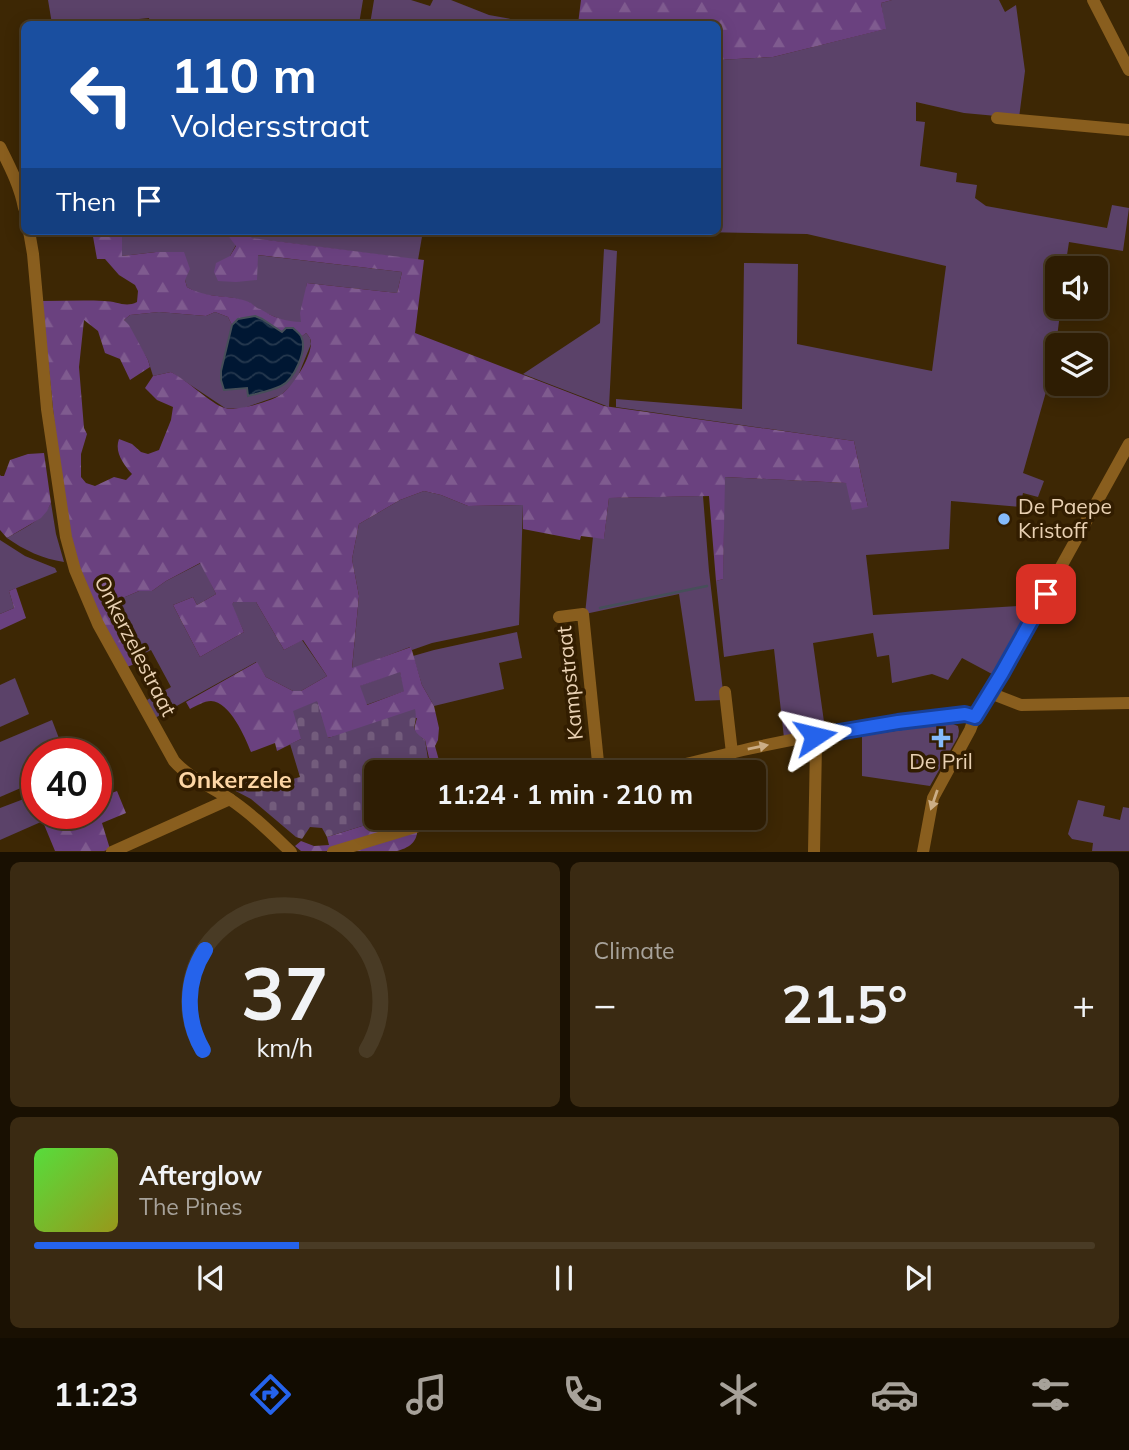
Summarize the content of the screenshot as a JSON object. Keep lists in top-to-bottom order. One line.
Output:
{"streets":{"street":["Onkerzelestraat","Kampstraat"]},"districts":["Onkerzele"],"places":{"other":["De Paepe Kristoff"],"health":["De Pril"]},"page":{"turn":["110 m","Voldersstraat"],"then":"Then","limit":"40","trip":"11:24 · 1 min · 210 m","tile":"Climate","heat":["−","21.5°","+"],"song":["Afterglow","The Pines"],"tabs":"11:23","gauge":["37","km/h"]}}
